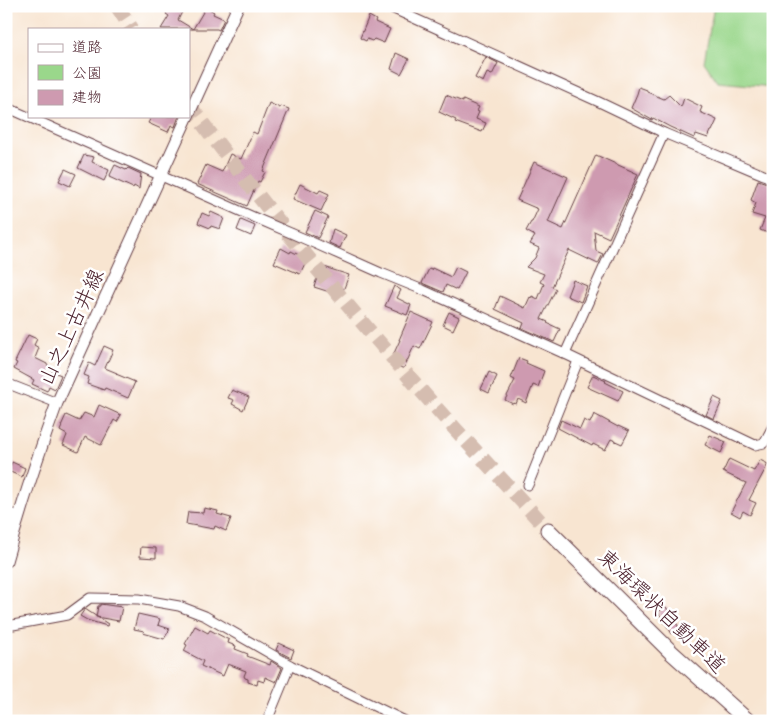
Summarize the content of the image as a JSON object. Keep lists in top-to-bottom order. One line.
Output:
{"streets":{"highway":["東海環状自動車道"],"main road":["山之上古井線"]},"legend":["道路","公園","建物"]}
